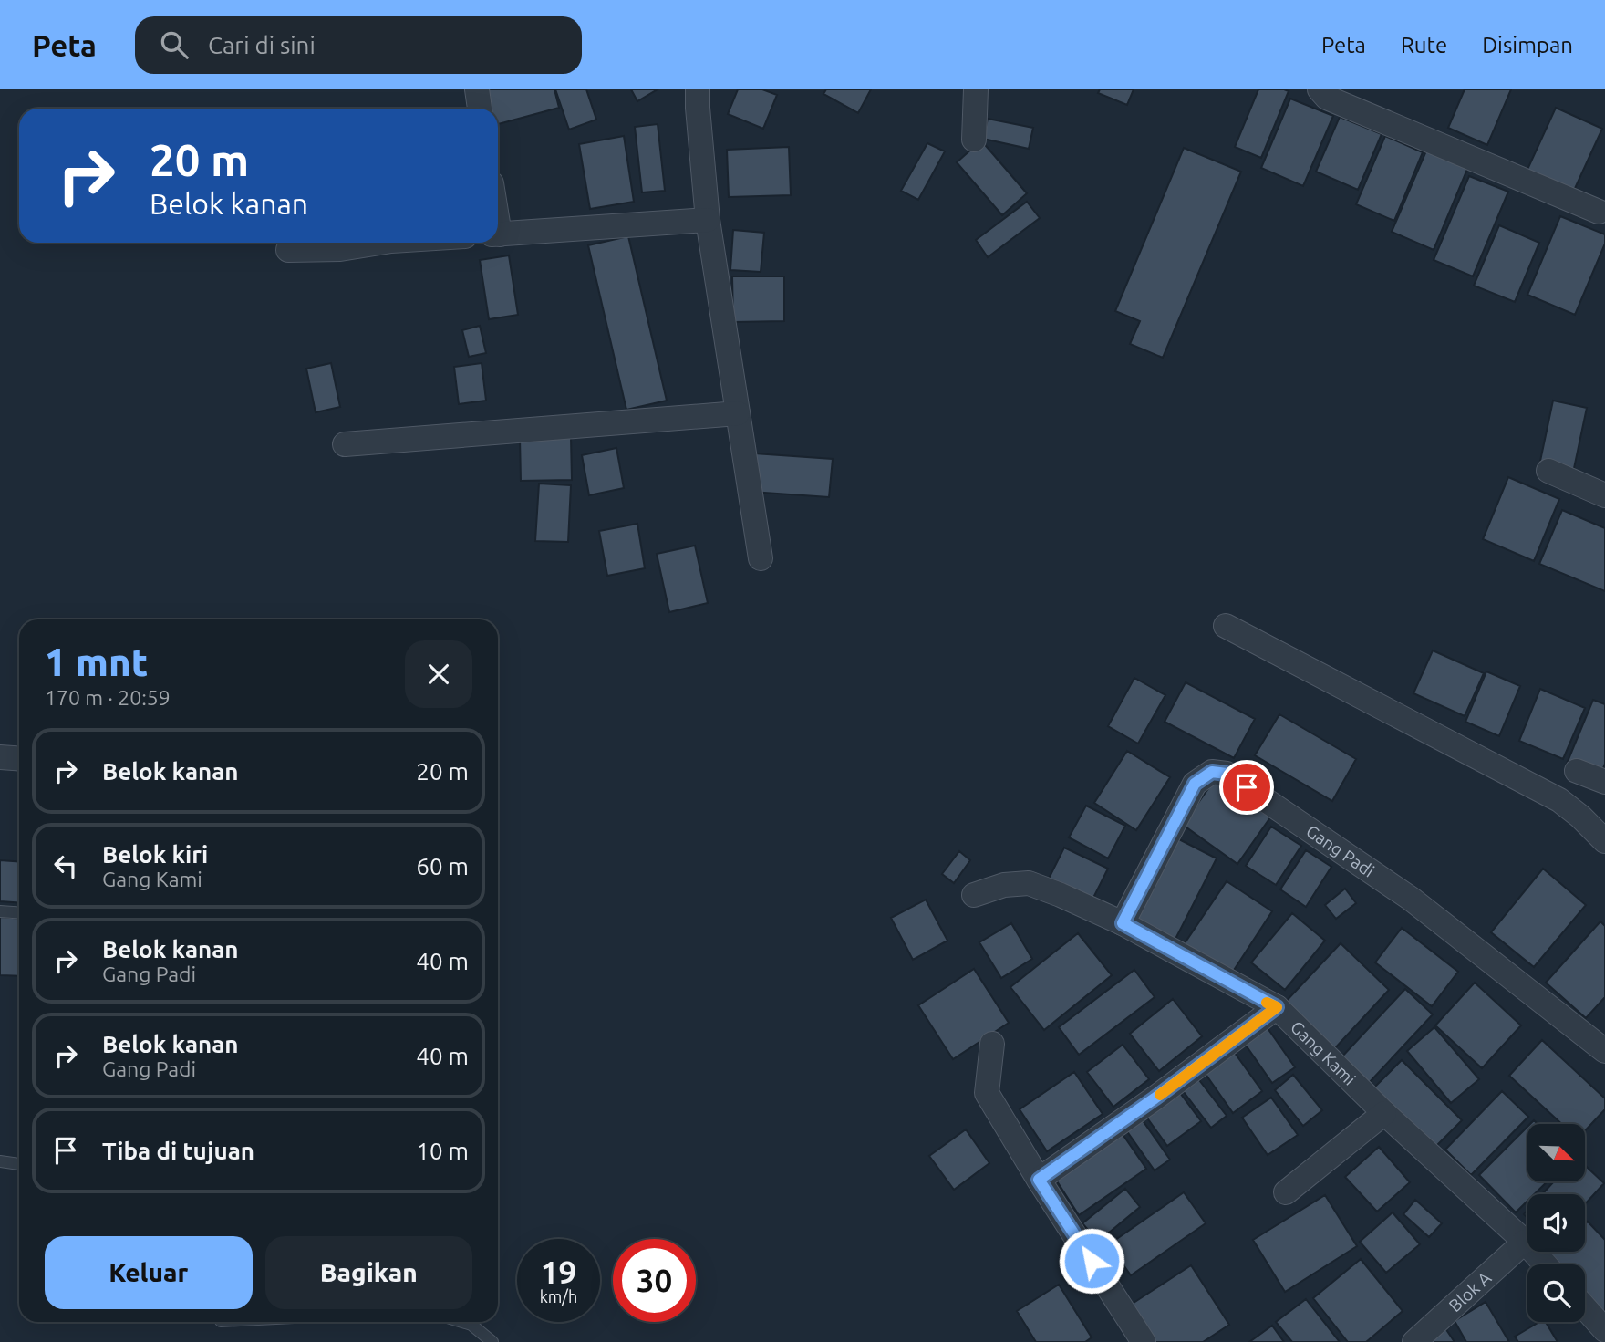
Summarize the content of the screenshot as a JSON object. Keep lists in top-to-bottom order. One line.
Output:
{"streets":{"street":["Gang Padi","Gang Kami","Blok A"]},"crossings":[["Gang Padi","Gang Kami"],["Gang Kami","Blok A"]],"north":"bottom right","page":{"header":"Peta","search":"Cari di sini","nav":["Peta","Rute","Disimpan"],"turn":["20 m","Belok kanan"],"heading":["1 mnt","170 m · 20:59"],"list":[{"name":"Belok kanan","value":"20 m"},{"name":"Belok kiri","note":"Gang Kami","value":"60 m"},{"name":"Belok kanan","note":"Gang Padi","value":"40 m"},{"name":"Belok kanan","note":"Gang Padi","value":"40 m"},{"name":"Tiba di tujuan","value":"10 m"}],"buttons":["Keluar","Bagikan"],"speed":"19 km/h","limit":"30"}}
